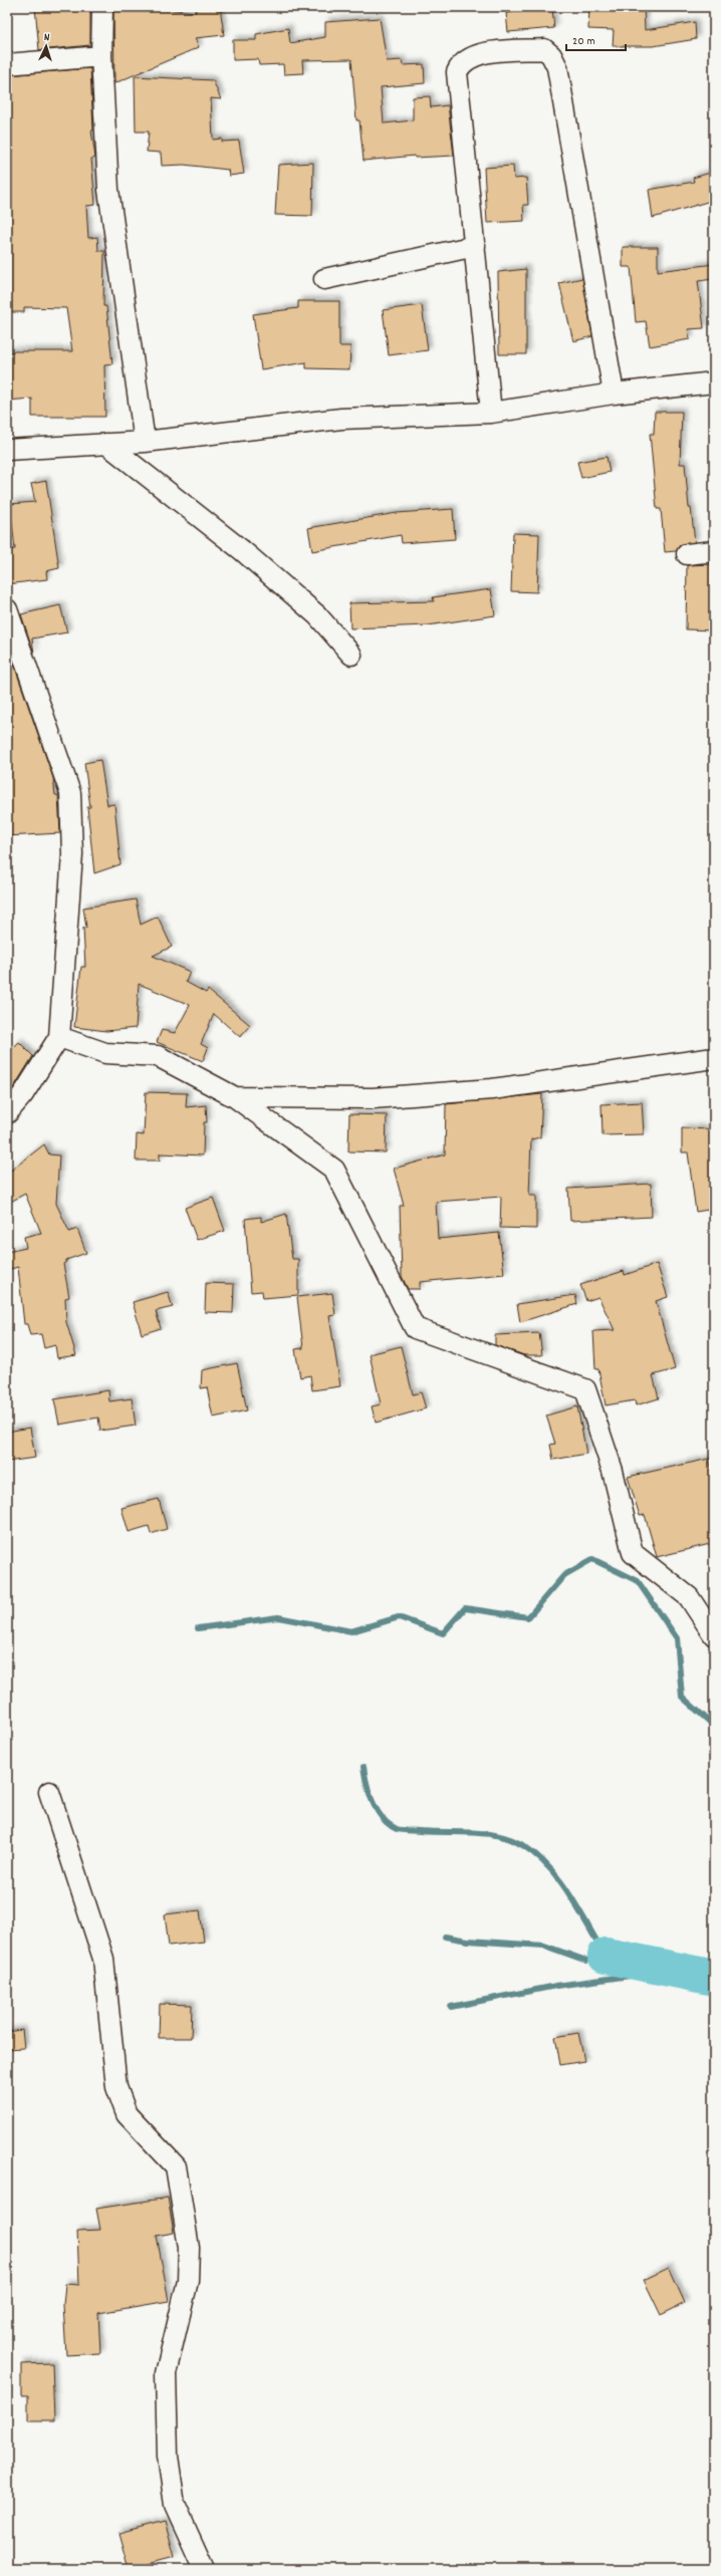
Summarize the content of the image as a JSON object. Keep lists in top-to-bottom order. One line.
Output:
{"scale_bar":"20 m","north":"top"}
